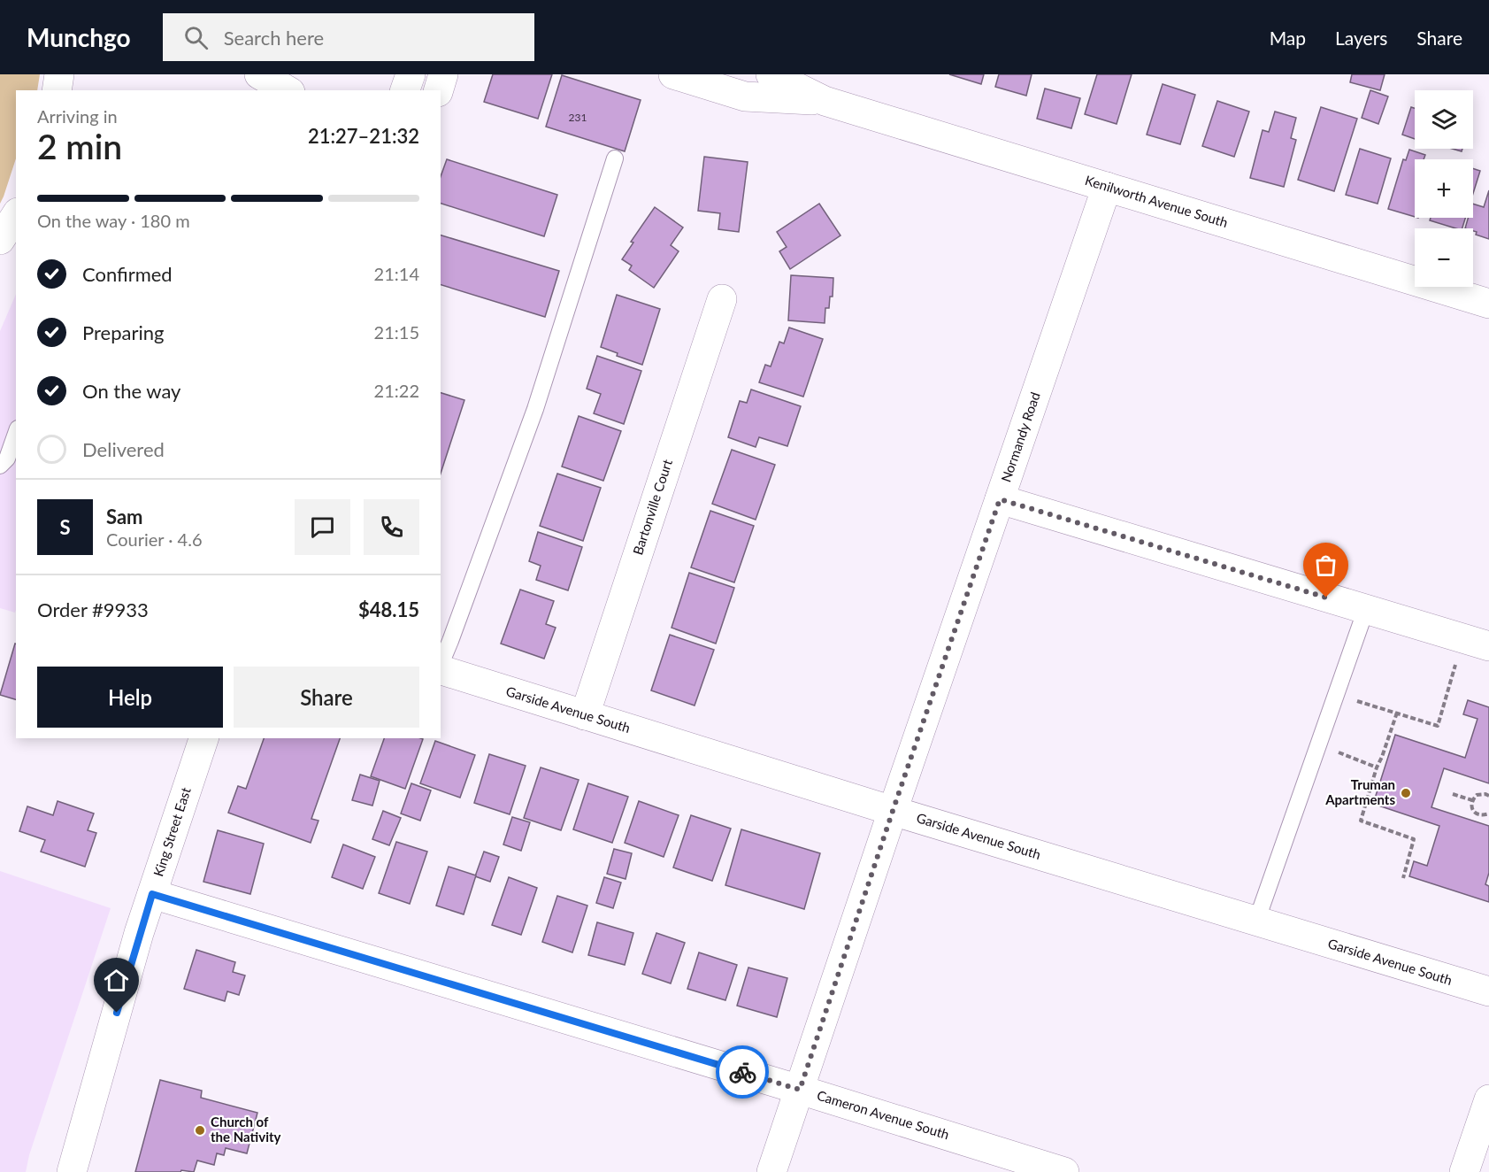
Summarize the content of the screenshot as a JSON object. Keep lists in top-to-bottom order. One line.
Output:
{"streets":{"street":["Kenilworth Avenue South","Normandy Road","Bartonville Court","Garside Avenue South","King Street East","Cameron Avenue South"]},"crossings":[["Kenilworth Avenue South","Normandy Road"],["Normandy Road","Garside Avenue South"],["Normandy Road","Cameron Avenue South"],["Bartonville Court","Garside Avenue South"],["King Street East","Cameron Avenue South"]],"places":["Truman Apartments","Church of the Nativity"],"house_numbers":["231"],"page":{"header":"Munchgo","search":"Search here","nav":["Map","Layers","Share"],"map_buttons":["+","−"],"heading":["2 min","Arriving in","21:27–21:32"],"panel":["Sam","Courier · 4.6","Order #9933","$48.15"],"bar":"On the way · 180 m","list":[["Confirmed","21:14"],["Preparing","21:15"],["On the way","21:22"],"Delivered"],"round":"S","buttons":["Help","Share"]}}
